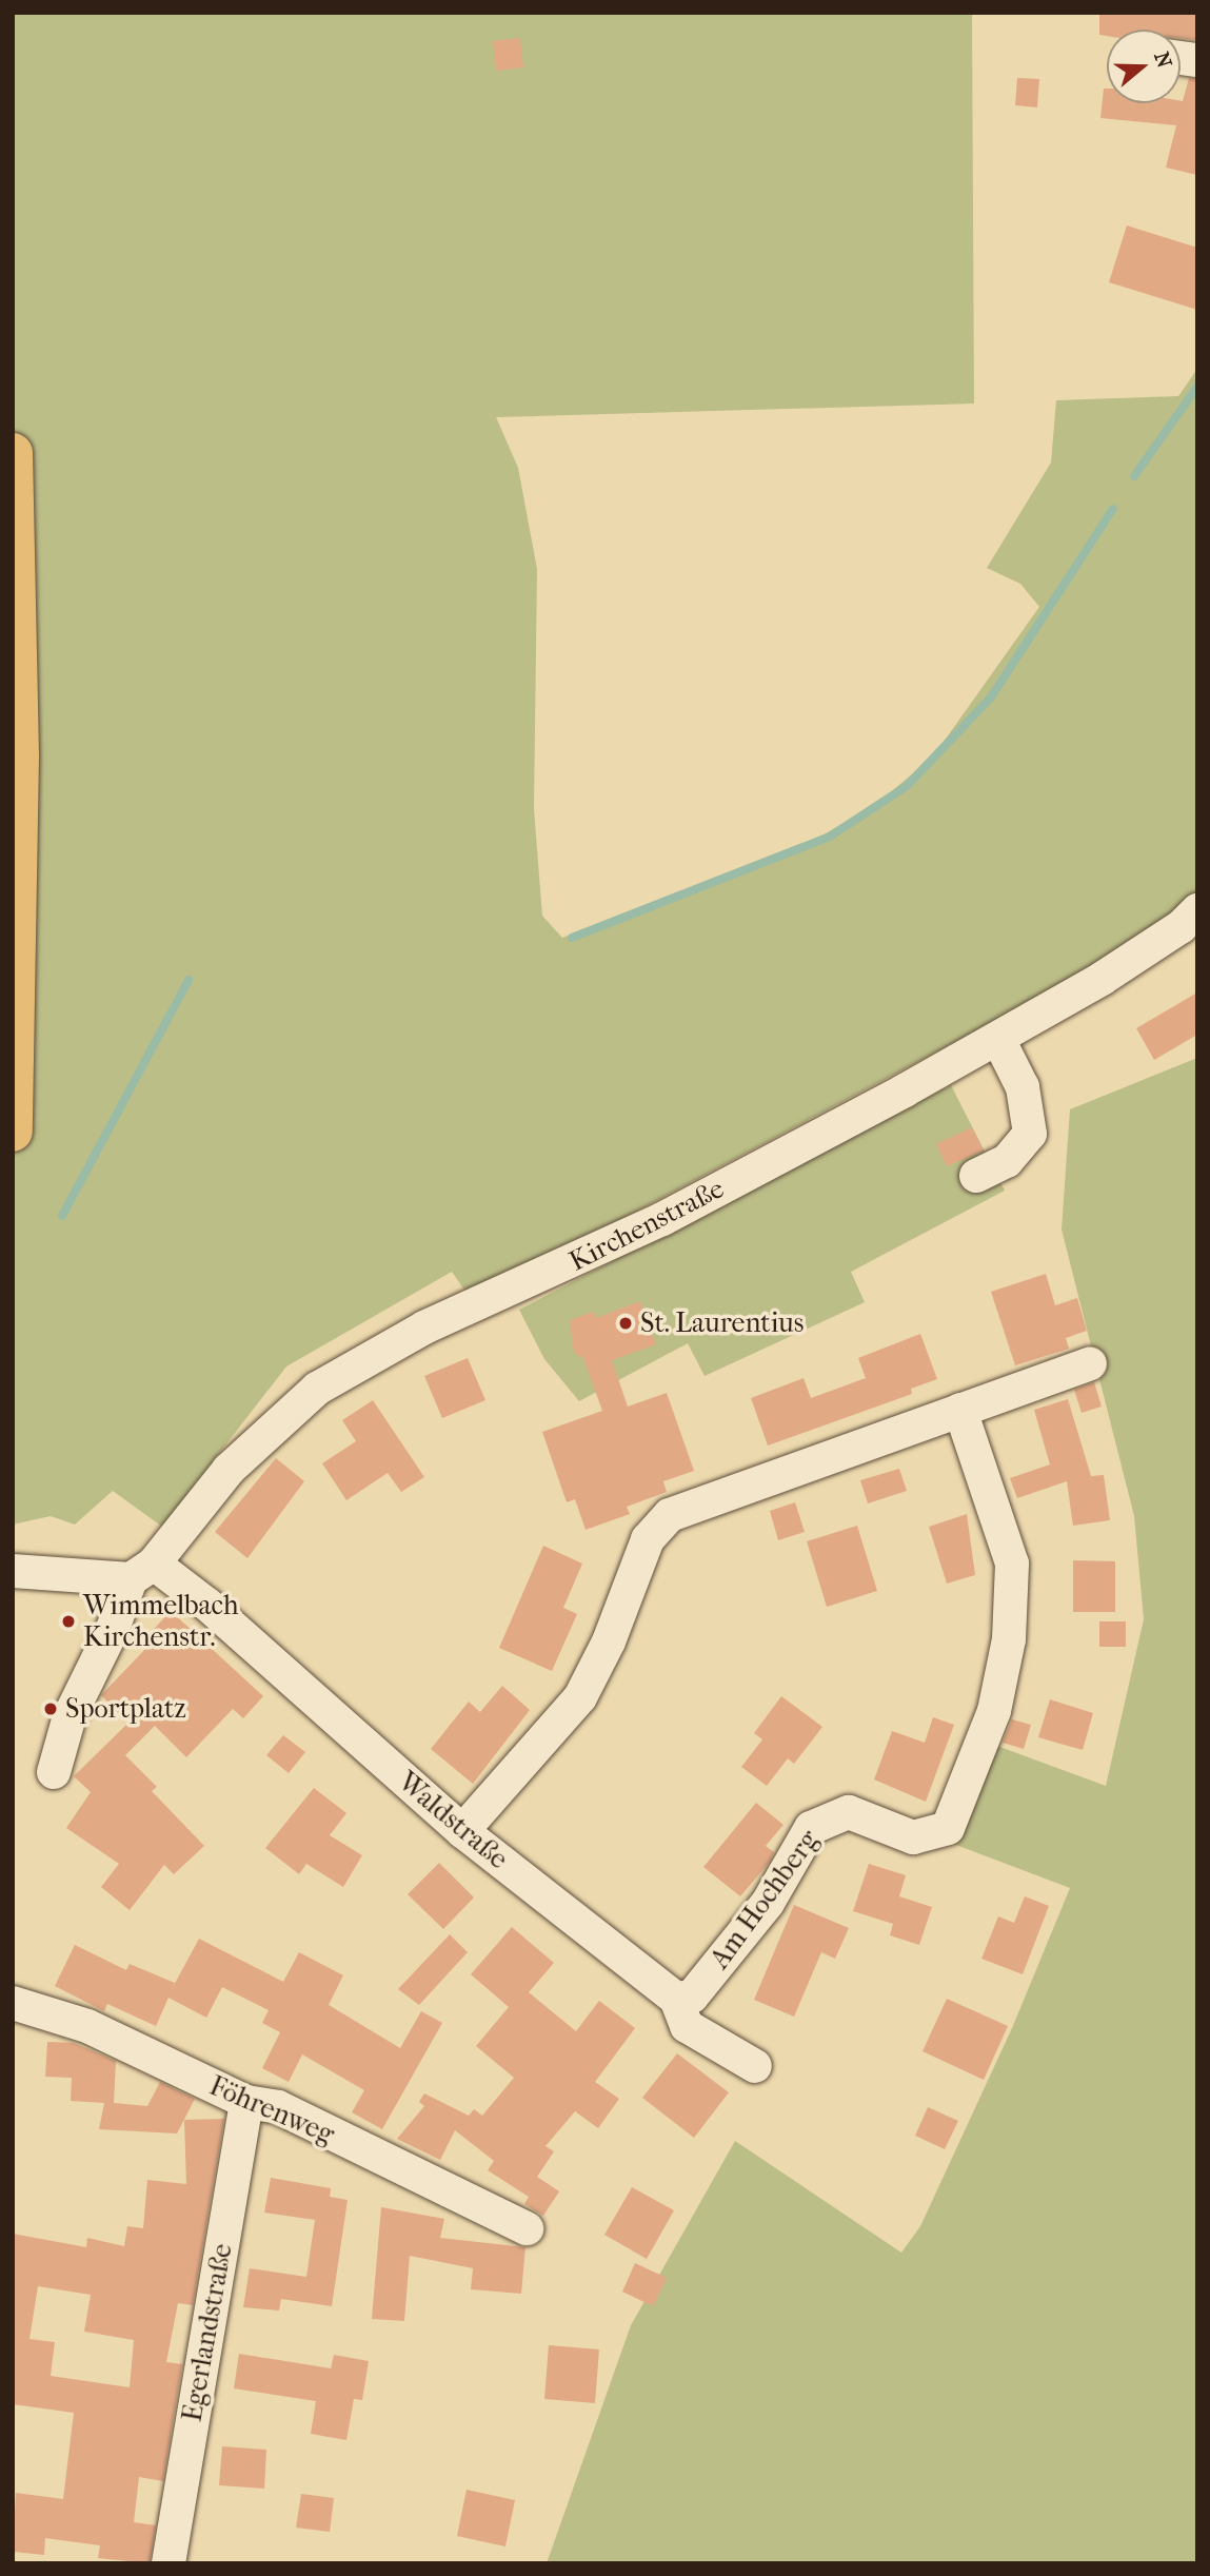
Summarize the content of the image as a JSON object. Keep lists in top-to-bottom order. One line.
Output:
{"streets":{"street":["Kirchenstraße","Waldstraße","Am Hochberg","Föhrenweg","Egerlandstraße"]},"crossings":[["Kirchenstraße","Waldstraße"],["Waldstraße","Am Hochberg"],["Föhrenweg","Egerlandstraße"]],"places":["St. Laurentius","Wimmelbach Kirchenstr.","Sportplatz"],"north":"right"}
